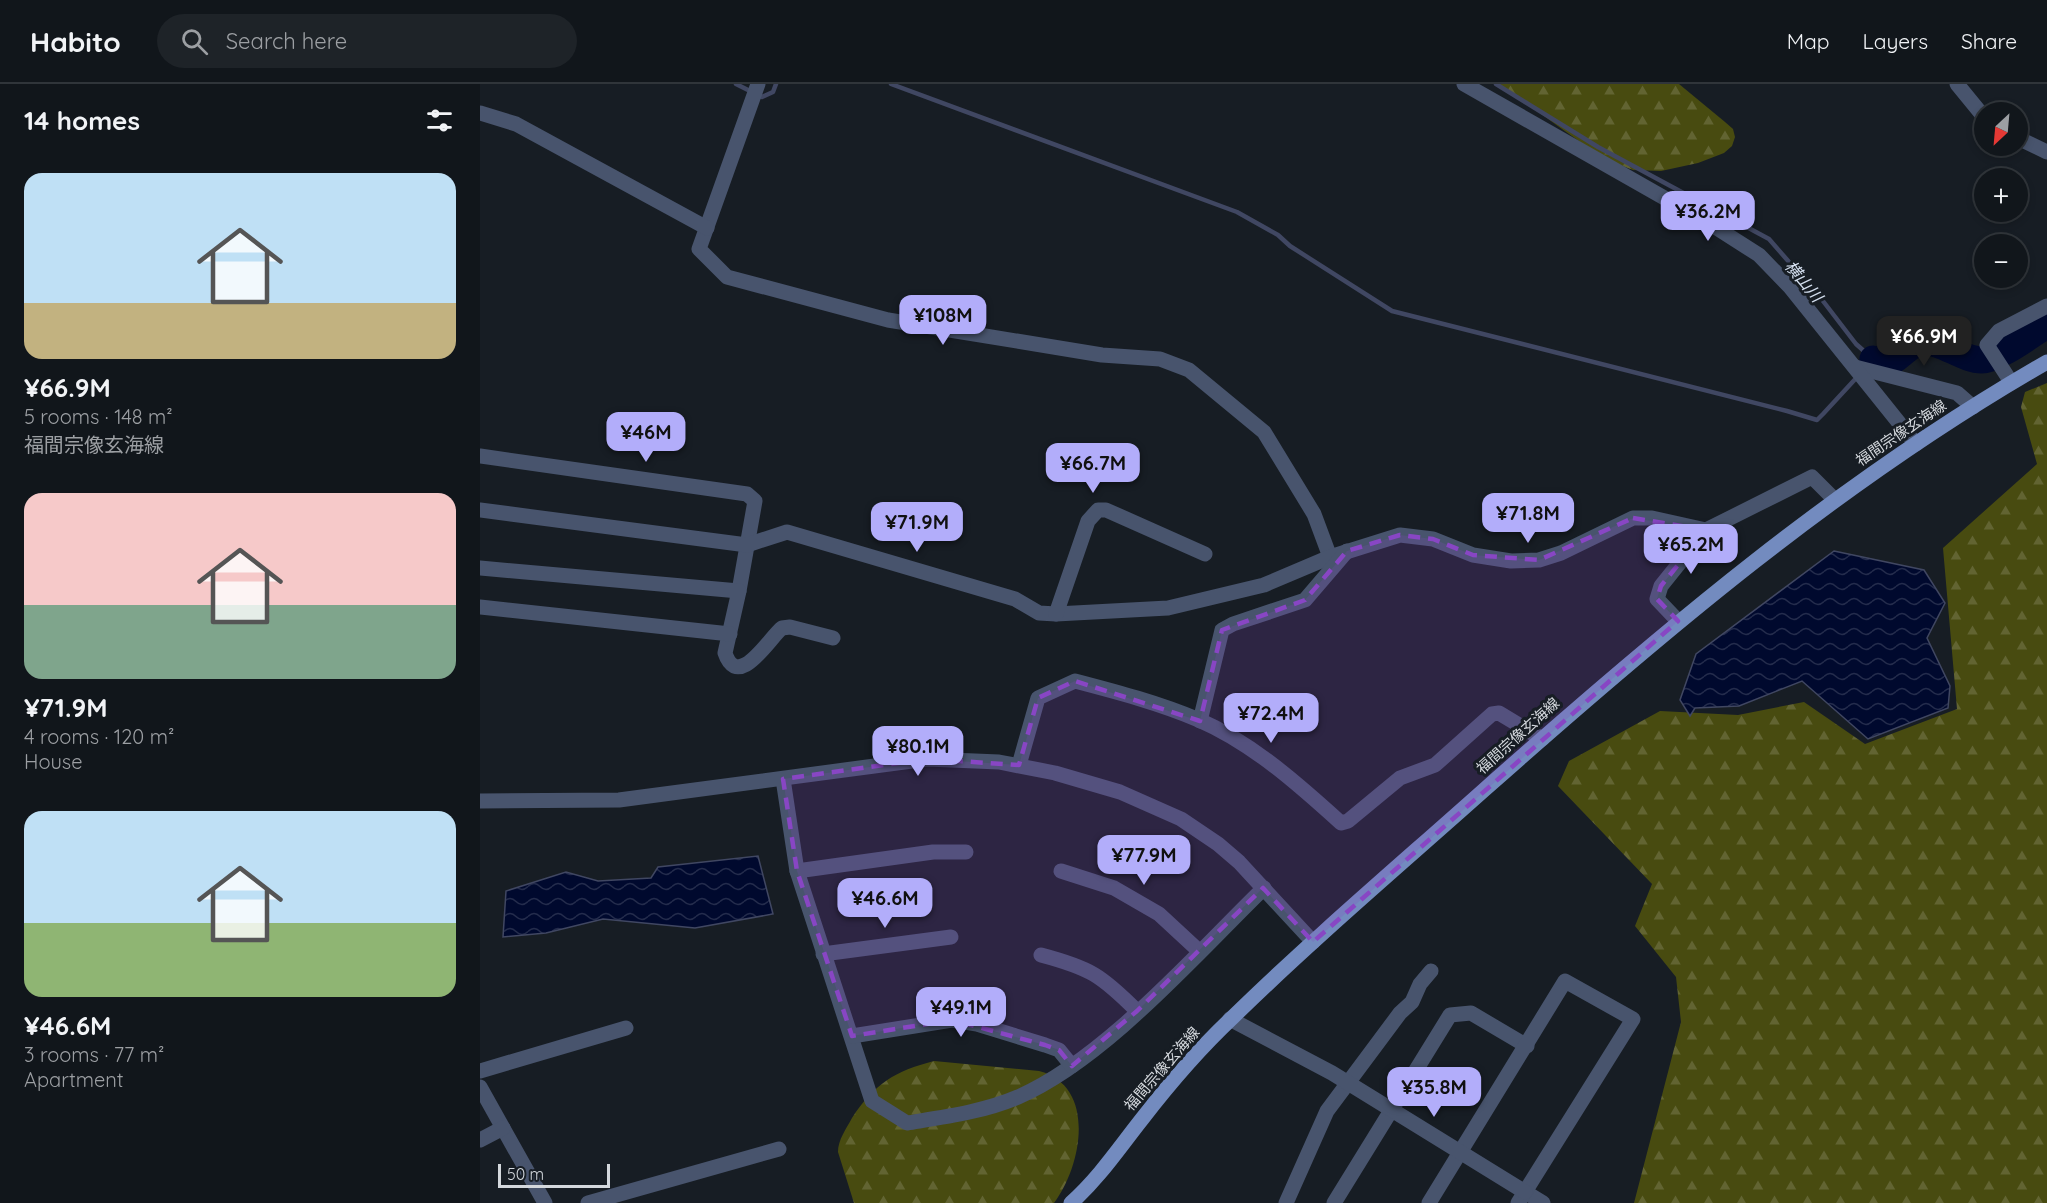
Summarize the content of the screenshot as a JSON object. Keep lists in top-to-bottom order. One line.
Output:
{"streets":{"main road":["福間宗像玄海線"]},"water":["横山川"],"scale_bar":"50 m","north":"bottom left","page":{"header":"Habito","search":"Search here","nav":["Map","Layers","Share"],"heading":"14 homes","map_buttons":["+","−"],"list":[{"name":"¥66.9M","note":"5 rooms · 148 m² · 福間宗像玄海線"},{"name":"¥71.9M","note":"4 rooms · 120 m² · House"},{"name":"¥46.6M","note":"3 rooms · 77 m² · Apartment"}],"price":["¥36.2M","¥108M","¥66.9M","¥46M","¥66.7M","¥71.8M","¥71.9M","¥65.2M","¥72.4M","¥80.1M","¥77.9M","¥46.6M","¥49.1M","¥35.8M"],"scale":"50 m"}}
